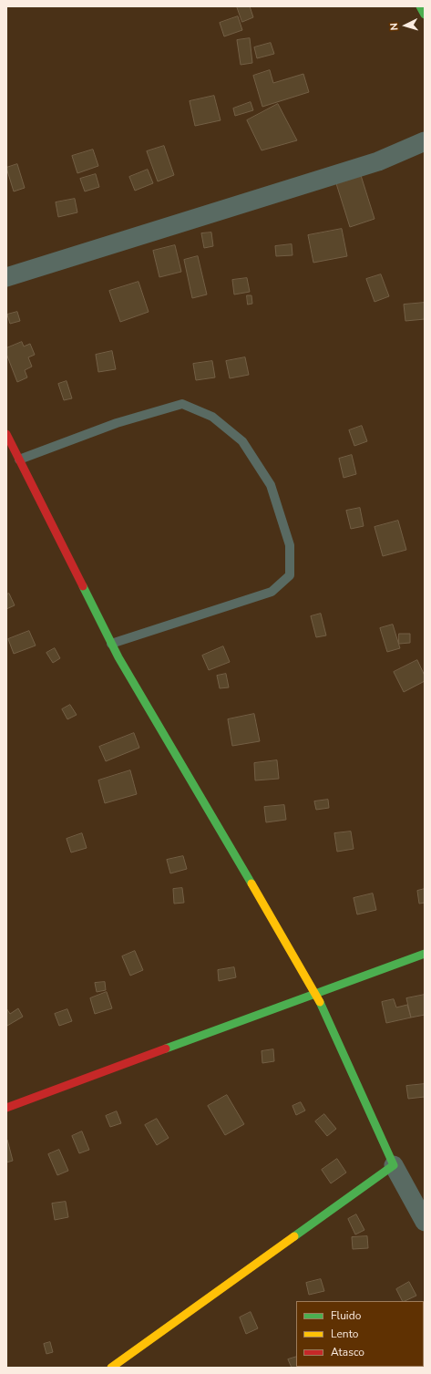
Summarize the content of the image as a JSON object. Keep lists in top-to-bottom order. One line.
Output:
{"legend":["Fluido","Lento","Atasco"],"north":"left"}
